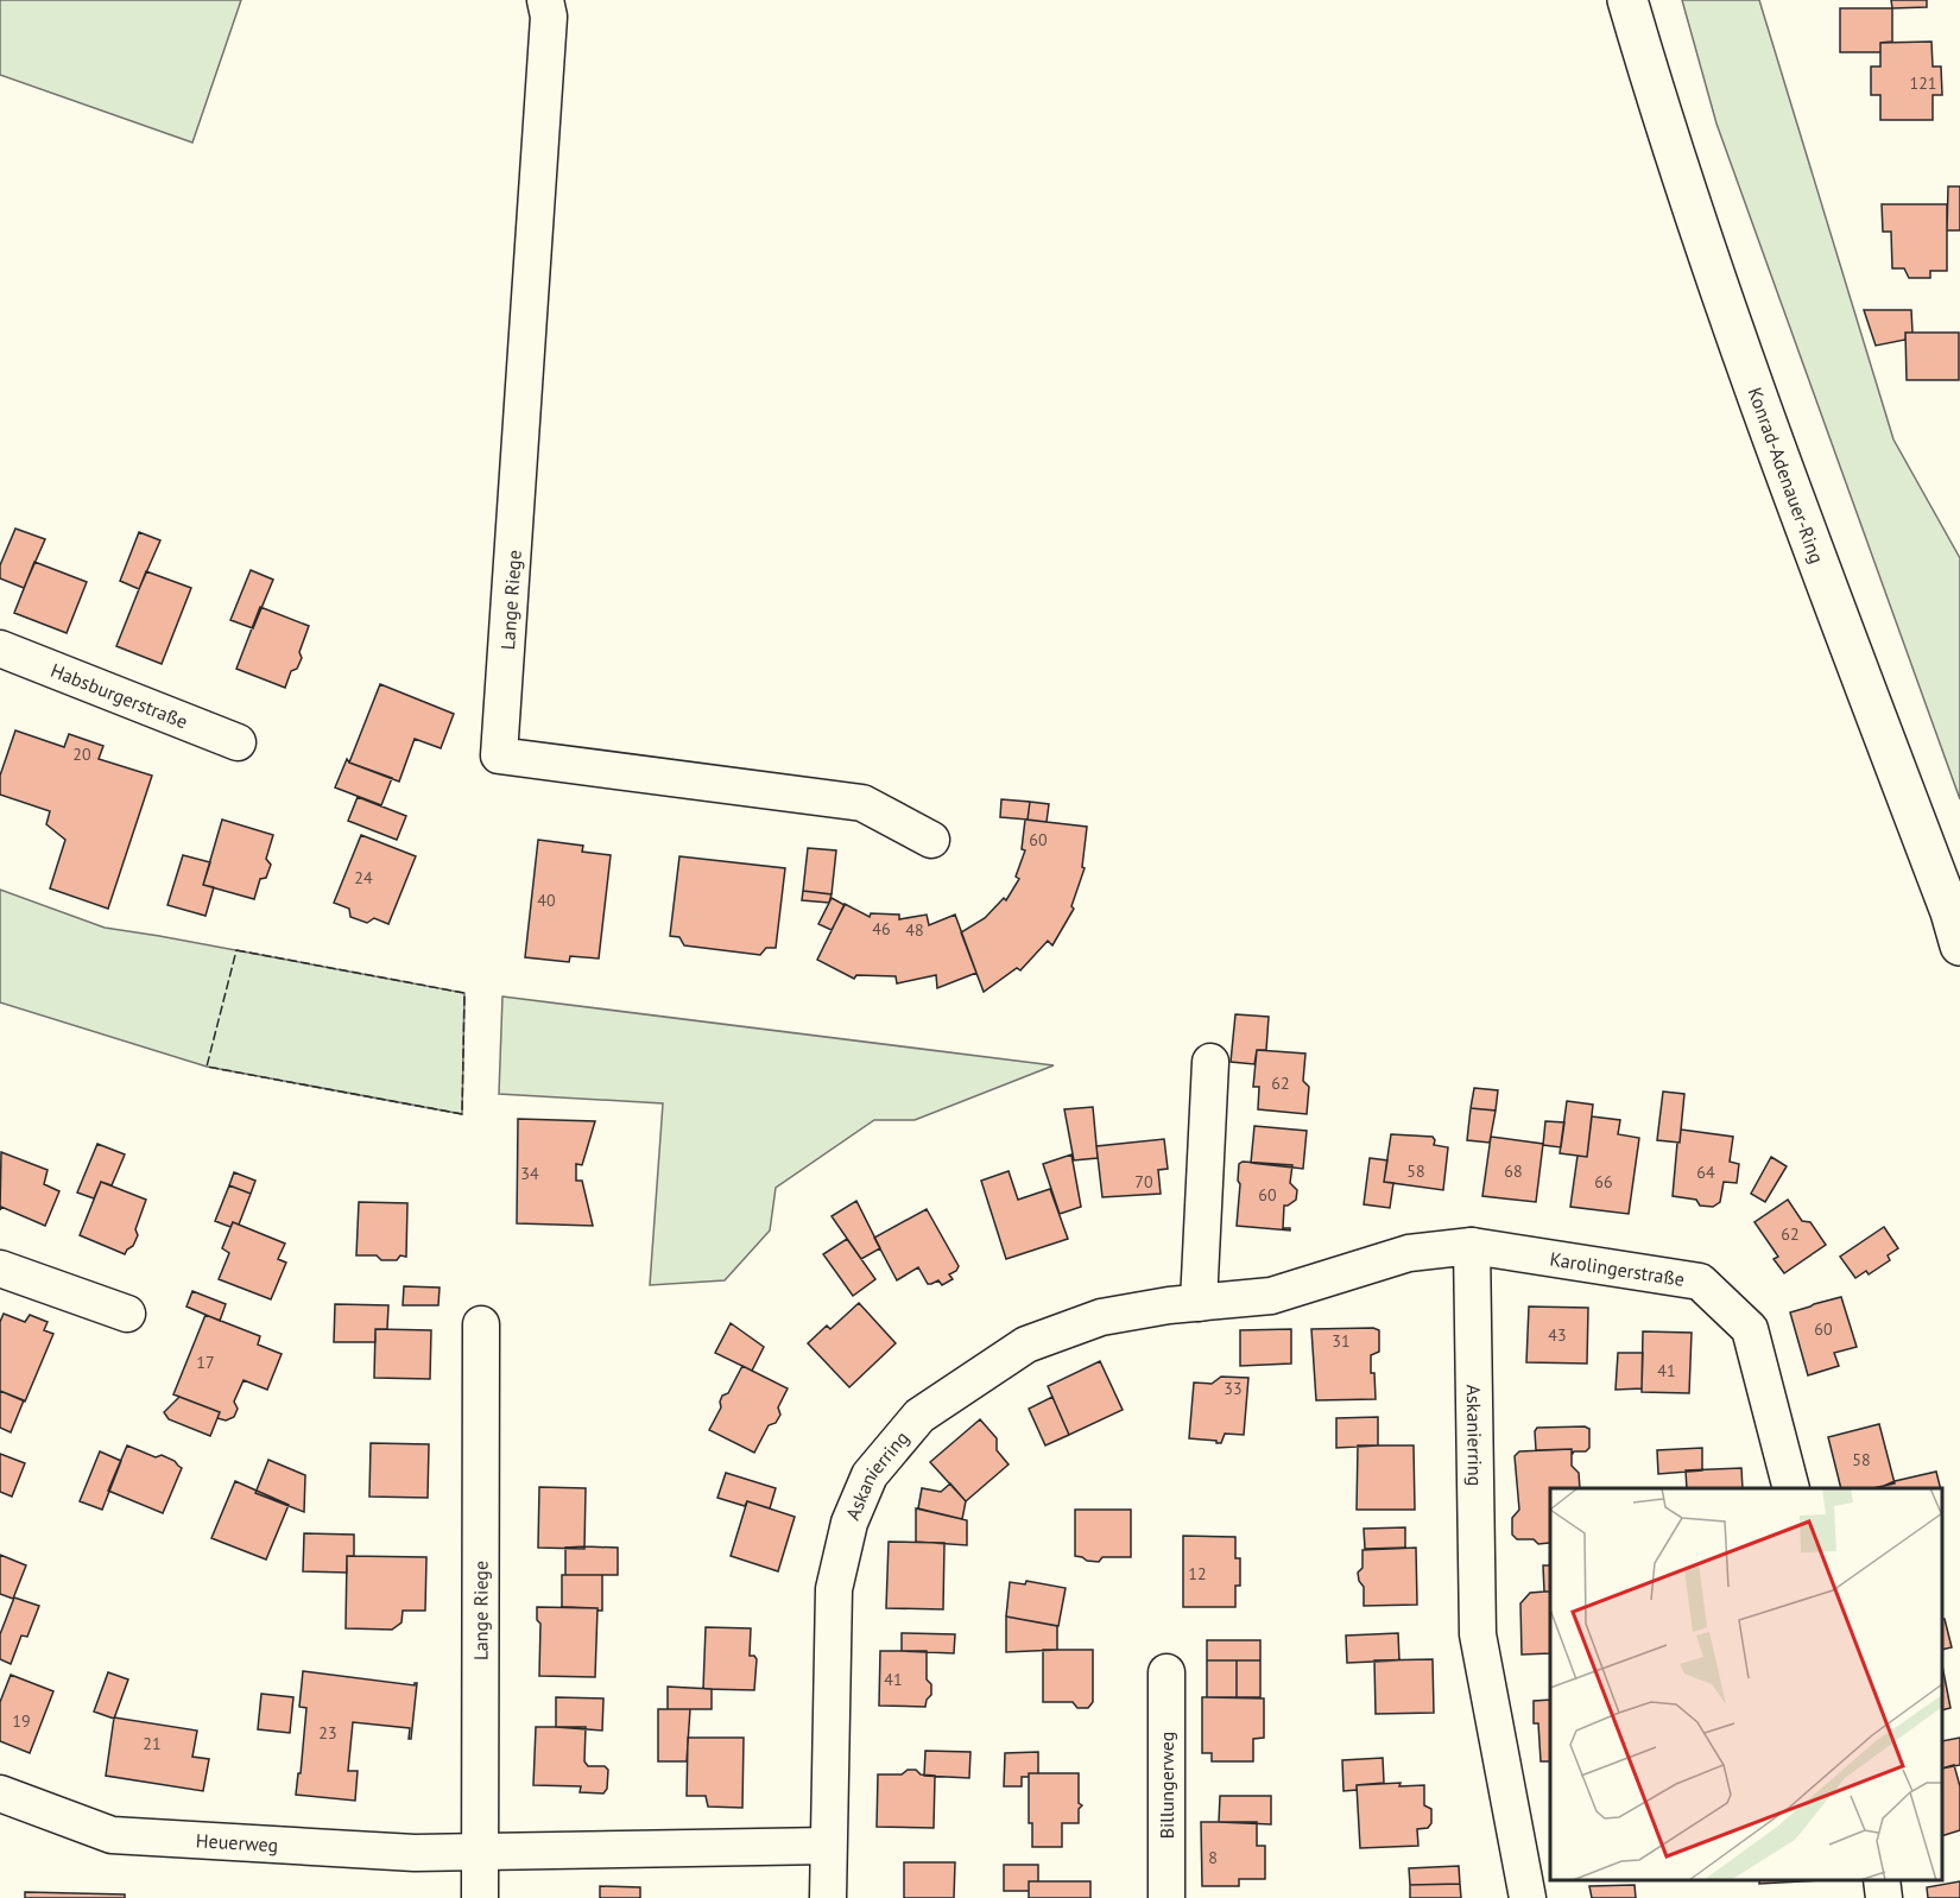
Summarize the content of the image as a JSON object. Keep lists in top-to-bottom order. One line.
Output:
{"streets":{"main road":["Konrad-Adenauer-Ring"],"street":["Lange Riege","Habsburgerstraße","Karolingerstraße","Askanierring","Billungerweg","Heuerweg"]},"crossings":[["Lange Riege","Heuerweg"],["Karolingerstraße","Askanierring"]],"house_numbers":["121","20","60","24","40","46","48","62","58","68","64","34","70","66","60","62","60","43","31","17","41","33","58","12","41","19","23","21","8"]}
